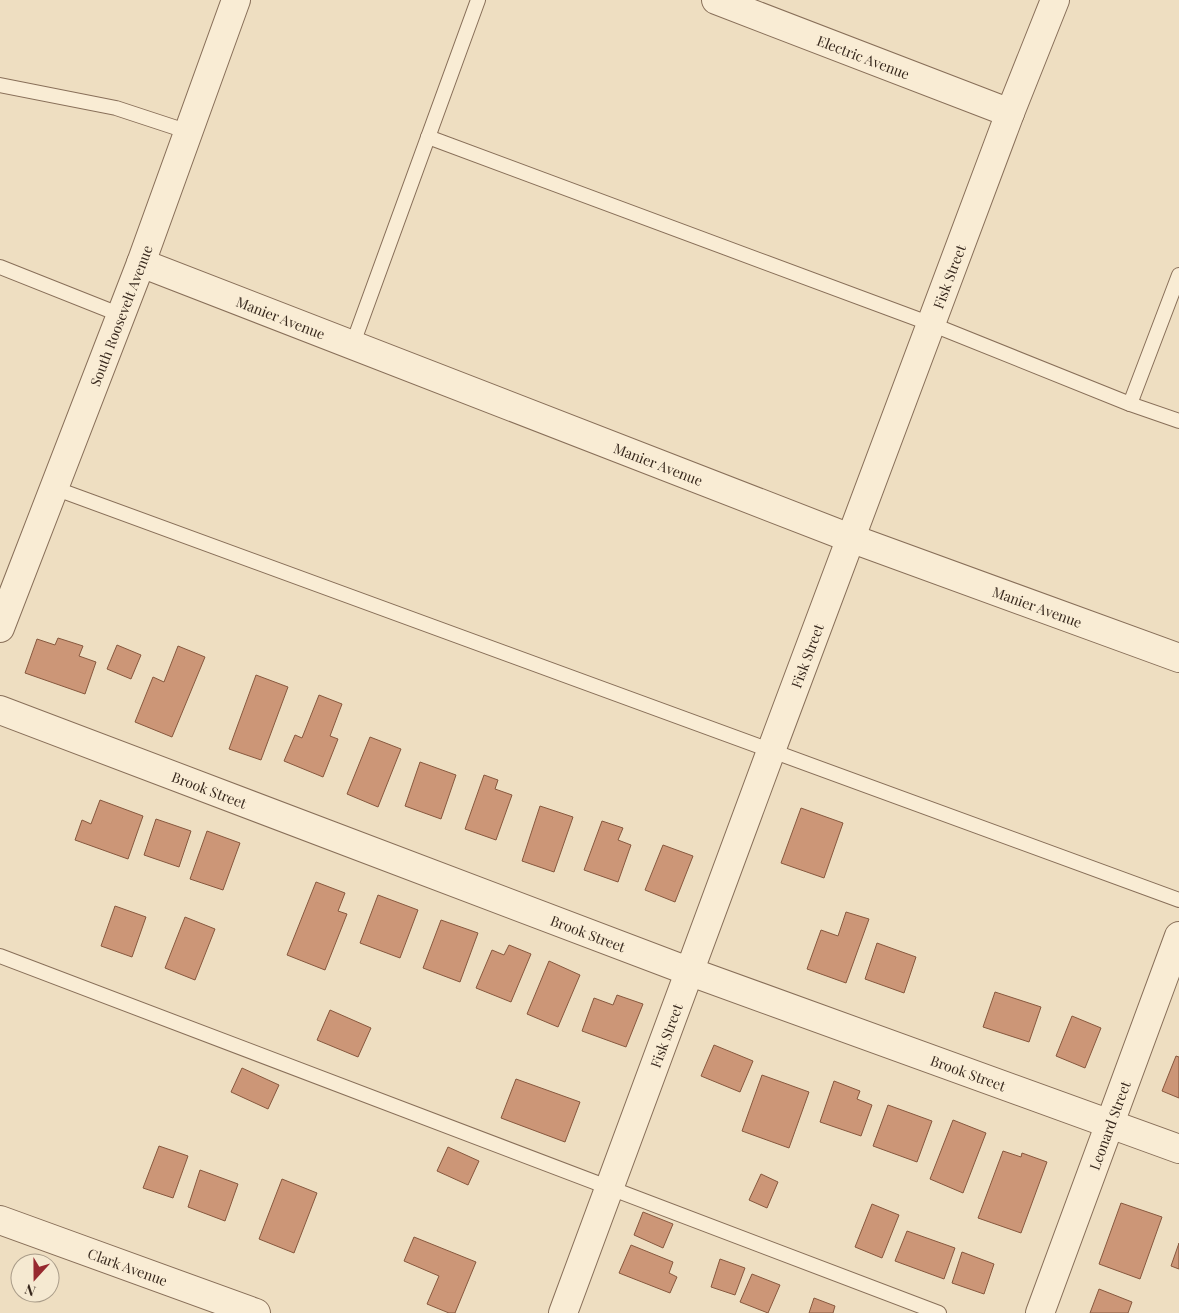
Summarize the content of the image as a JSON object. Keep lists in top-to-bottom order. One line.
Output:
{"streets":{"street":["Electric Avenue","Fisk Street","South Roosevelt Avenue","Manier Avenue","Brook Street","Leonard Street","Clark Avenue"]},"crossings":[["Electric Avenue","Fisk Street"],["Fisk Street","Manier Avenue"],["Fisk Street","Brook Street"],["South Roosevelt Avenue","Manier Avenue"],["Brook Street","Leonard Street"]],"north":"bottom"}
